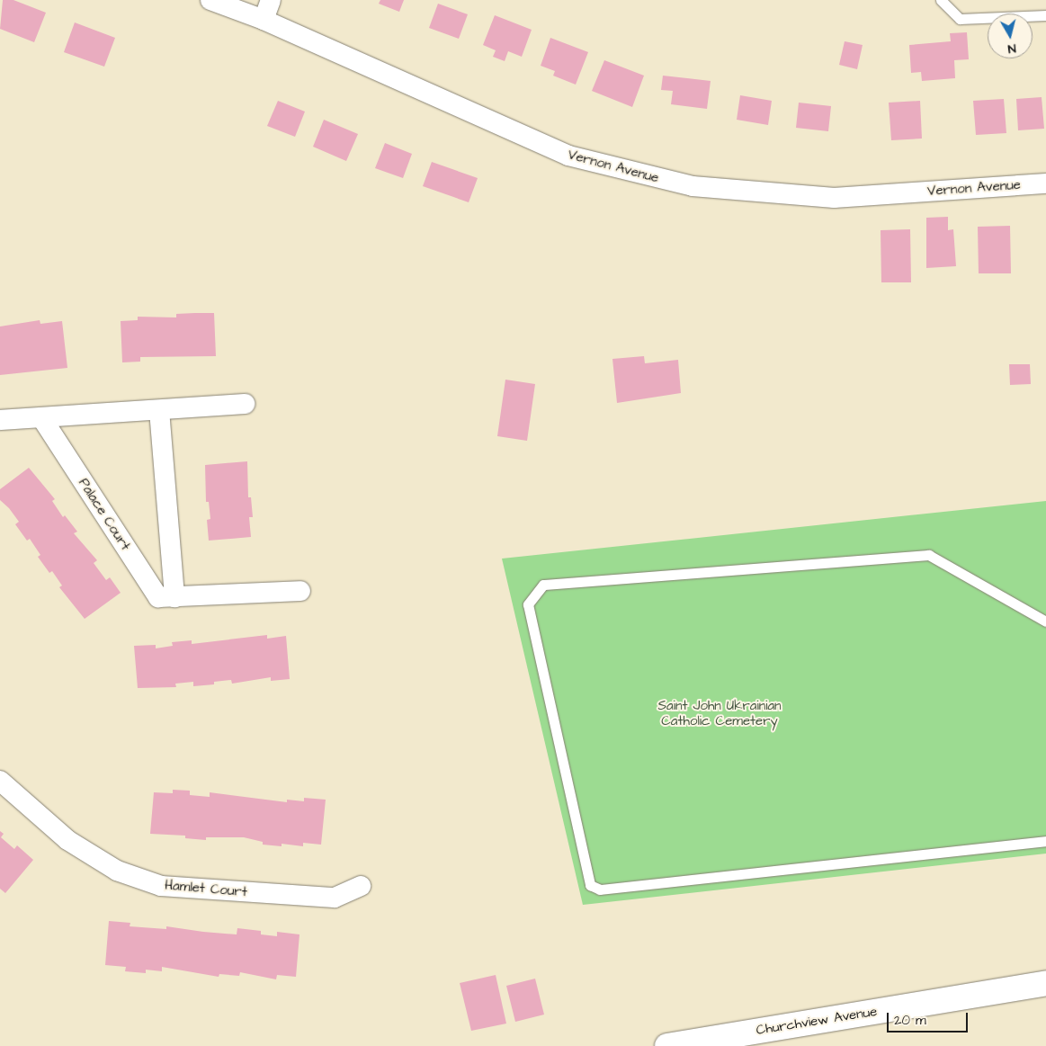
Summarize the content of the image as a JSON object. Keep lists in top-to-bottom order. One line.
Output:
{"streets":{"street":["Vernon Avenue","Palace Court","Hamlet Court","Churchview Avenue"]},"parks":["Saint John Ukrainian Catholic Cemetery"],"scale_bar":"20 m","north":"bottom"}
